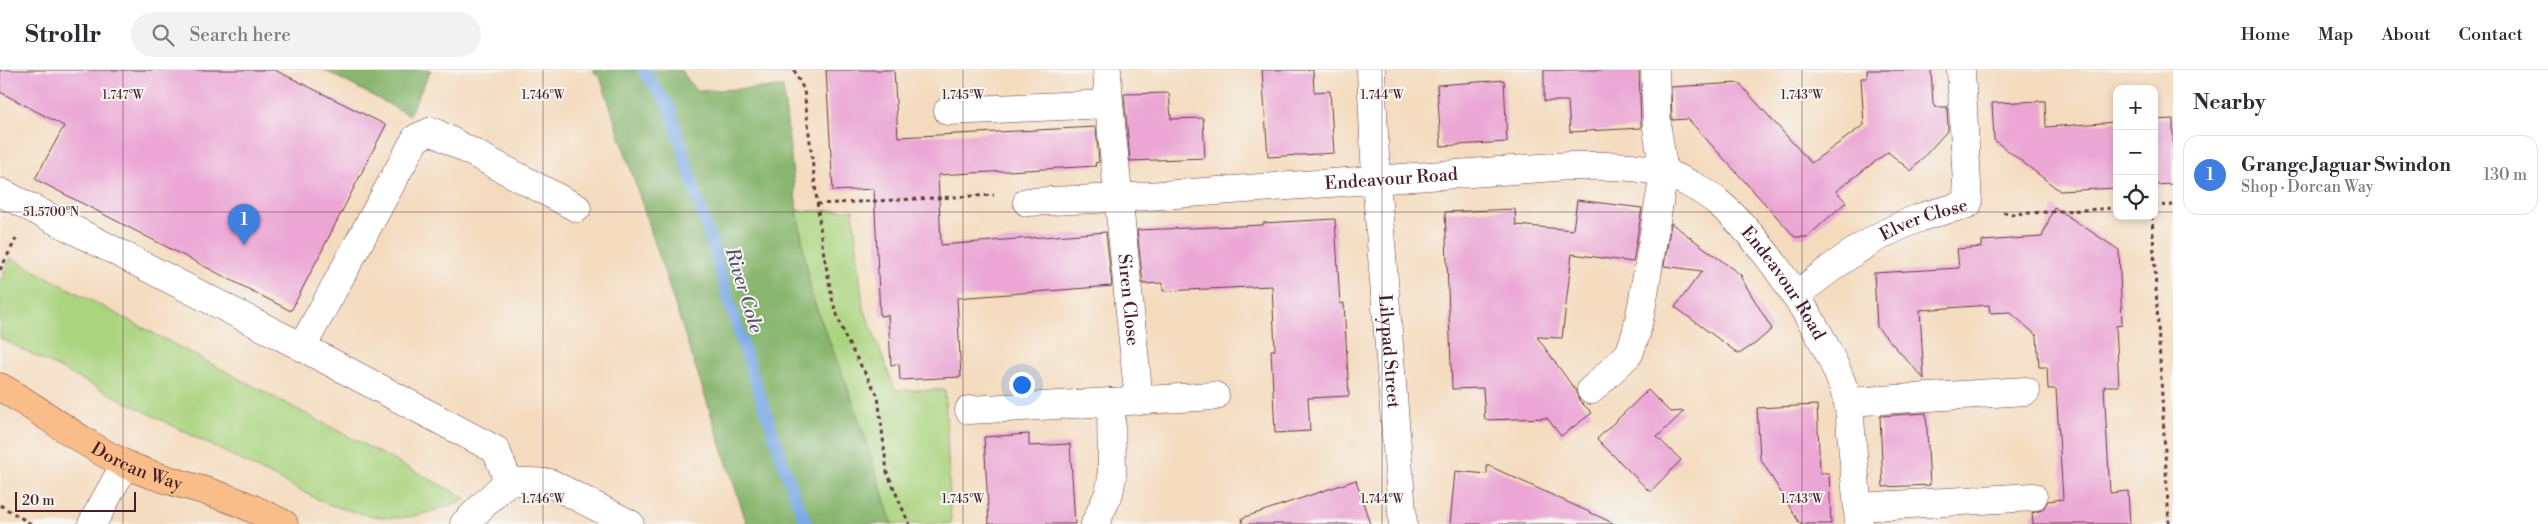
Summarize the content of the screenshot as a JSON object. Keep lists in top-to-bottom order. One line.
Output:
{"streets":{"main road":["Dorcan Way"],"street":["Endeavour Road","Elver Close","Siren Close","Lilypad Street"]},"crossings":[["Endeavour Road","Elver Close"],["Endeavour Road","Siren Close"],["Endeavour Road","Lilypad Street"]],"water":["River Cole"],"scale_bar":"20 m","page":{"header":"Strollr","search":"Search here","nav":["Home","Map","About","Contact"],"heading":"Nearby","map_buttons":["+","−"],"list":[{"mark":"1","name":"Grange Jaguar Swindon","note":"Shop · Dorcan Way","value":"130 m"}],"pins":"1","scale":"20 m"},"coordinates":["1.747°W","1.746°W","1.745°W","1.744°W","1.743°W","51.5700°N"]}
